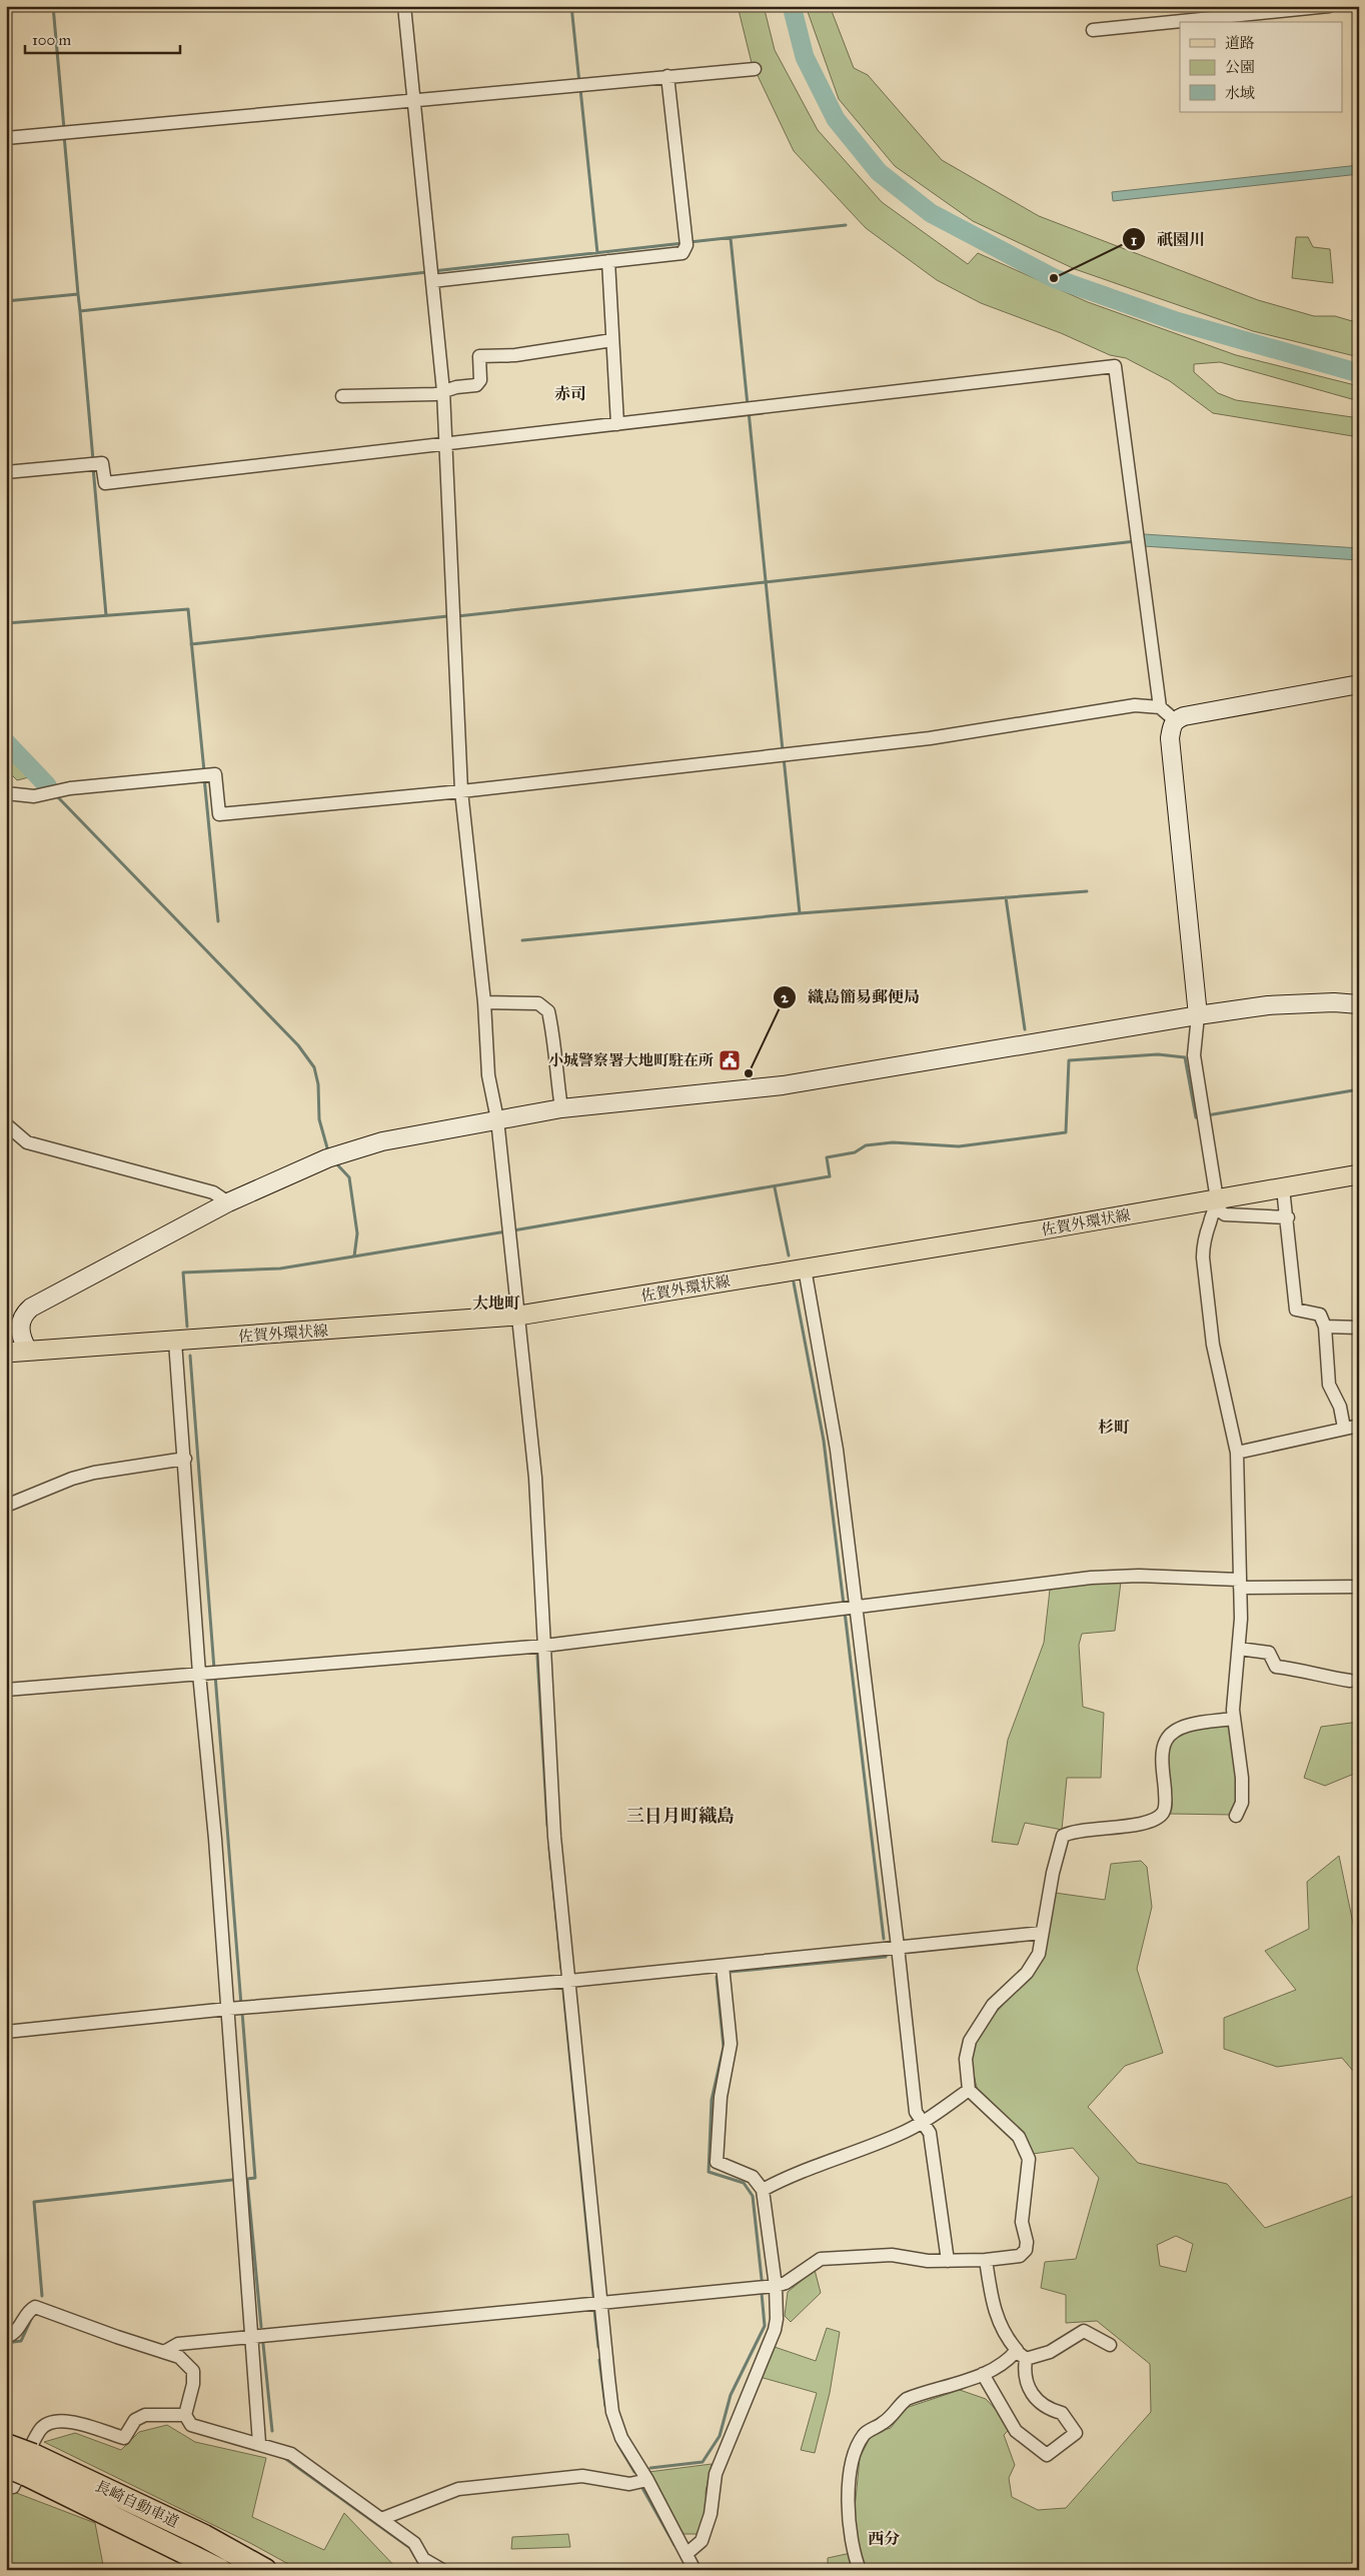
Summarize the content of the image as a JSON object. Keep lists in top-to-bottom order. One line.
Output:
{"streets":{"highway":["長崎自動車道"],"main road":["佐賀外環状線"]},"districts":["赤司","大地町","杉町","三日月町織島","西分"],"places":{"other":["祇園川","織島簡易郵便局"],"public building":["小城警察署大地町駐在所"]},"legend":["道路","公園","水域"],"scale_bar":"100 m"}
